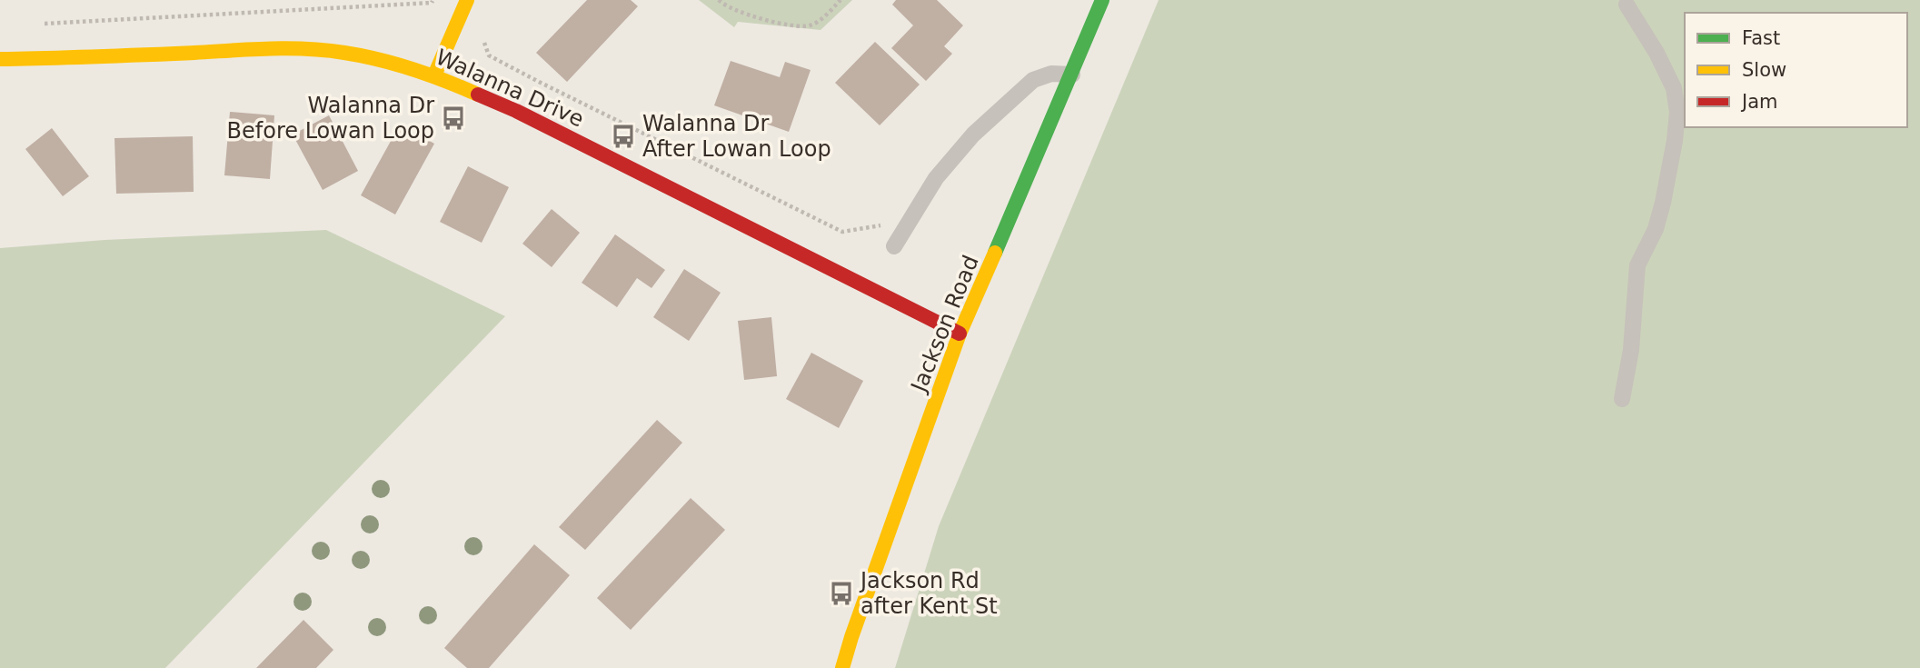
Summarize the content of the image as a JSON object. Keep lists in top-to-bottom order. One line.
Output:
{"streets":{"street":["Walanna Drive","Jackson Road"]},"crossings":[["Walanna Drive","Jackson Road"]],"places":{"bus stop":["Walanna Dr Before Lowan Loop","Walanna Dr After Lowan Loop","Jackson Rd after Kent St"]},"legend":["Fast","Slow","Jam"]}
